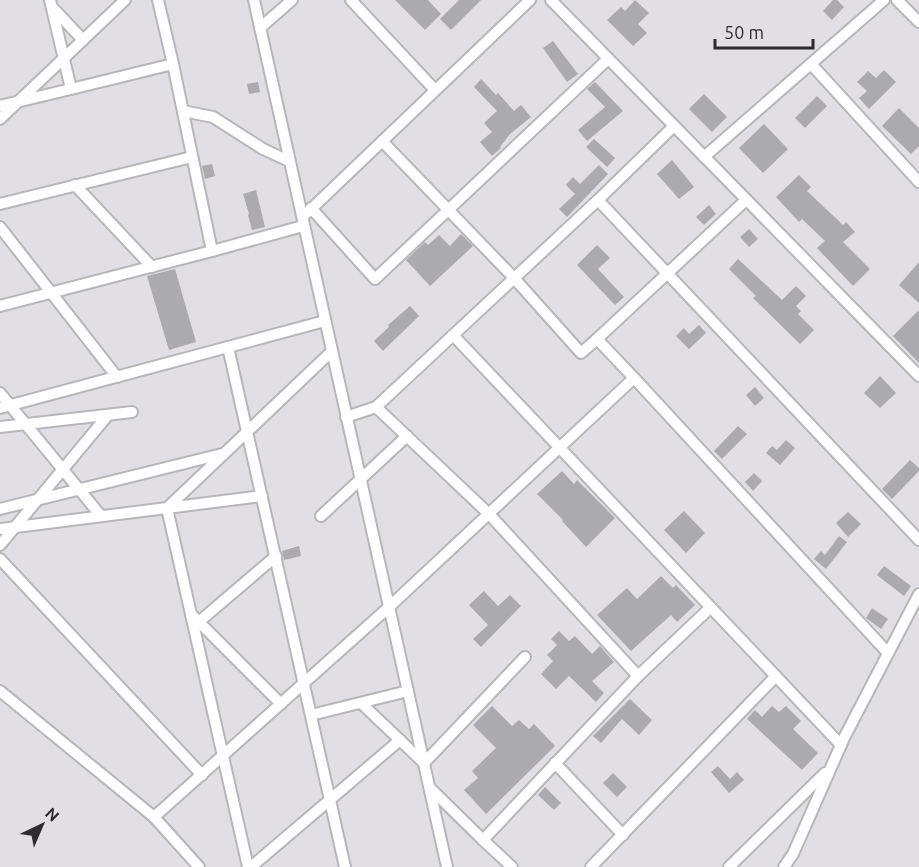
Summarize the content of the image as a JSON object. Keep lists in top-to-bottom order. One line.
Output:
{"scale_bar":"50 m","north":"top right"}
